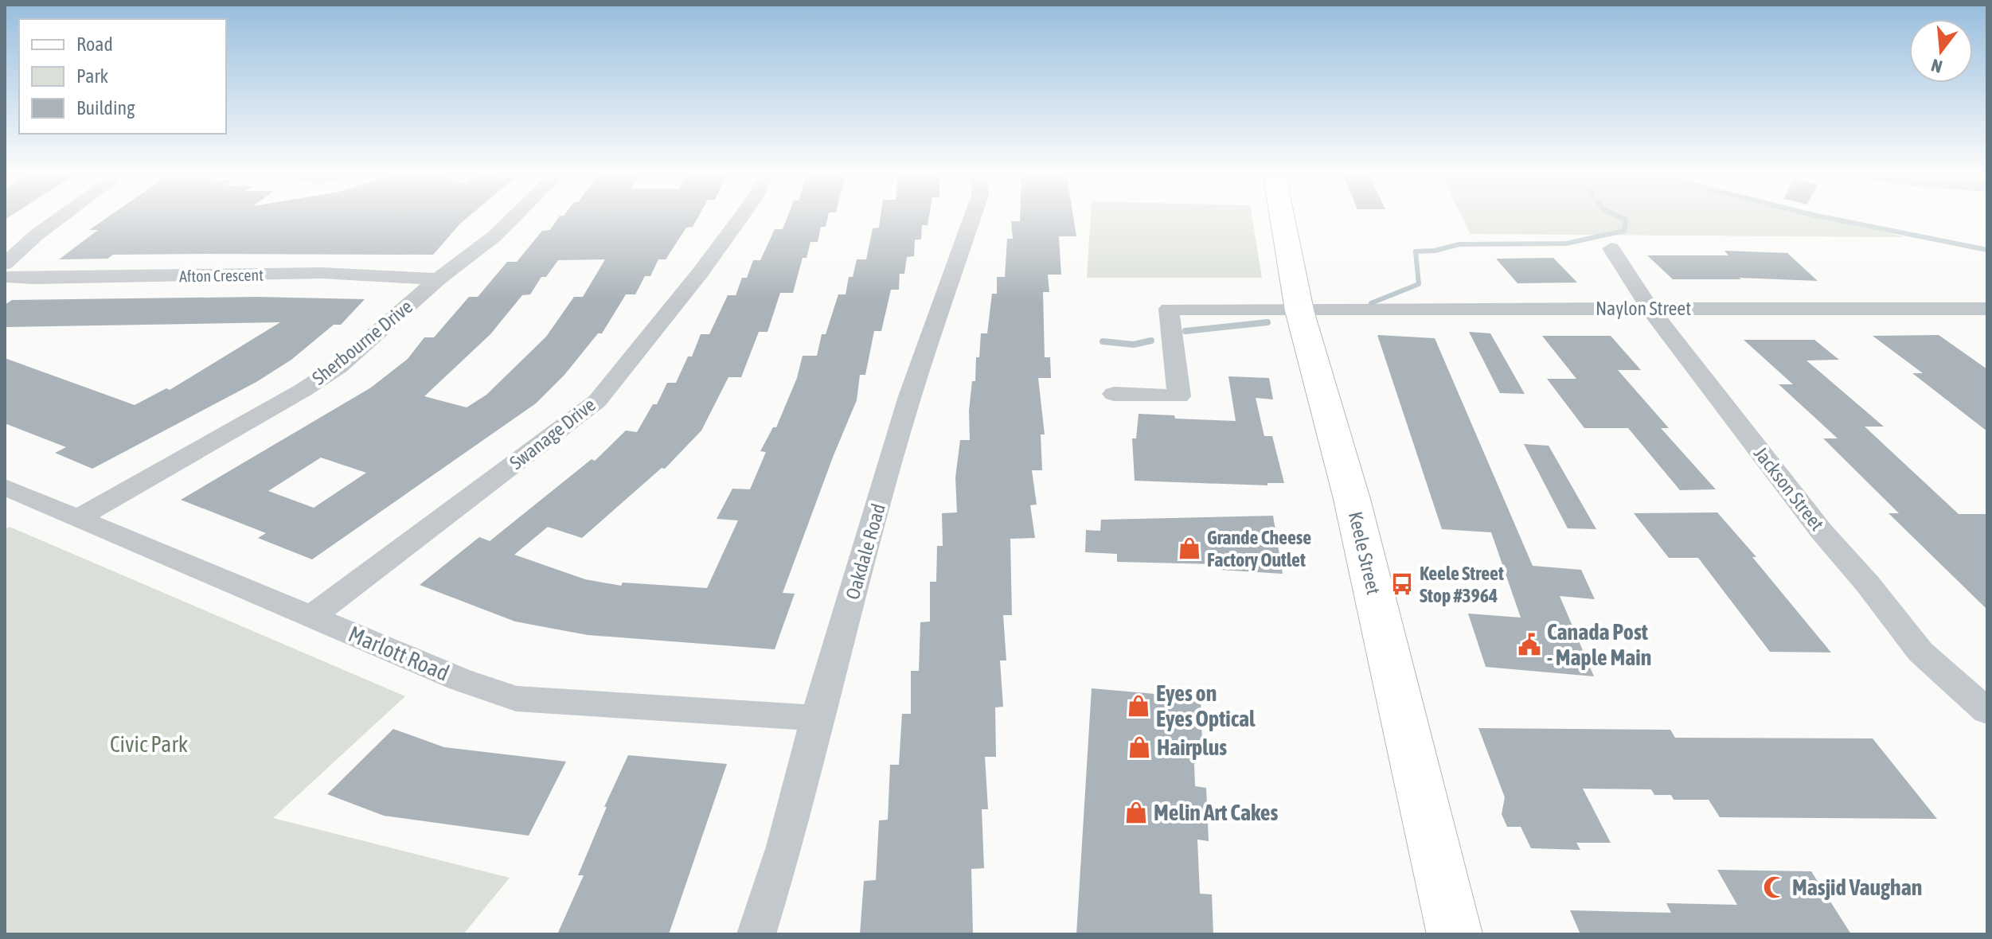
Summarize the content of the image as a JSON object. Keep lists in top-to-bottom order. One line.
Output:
{"streets":{"main road":["Keele Street"],"street":["Afton Crescent","Naylon Street","Sherbourne Drive","Swanage Drive","Jackson Street","Oakdale Road","Marlott Road"]},"crossings":[["Afton Crescent","Sherbourne Drive"],["Naylon Street","Jackson Street"],["Naylon Street","Keele Street"],["Sherbourne Drive","Marlott Road"],["Swanage Drive","Marlott Road"],["Oakdale Road","Marlott Road"]],"parks":["Civic Park"],"places":{"shop":["Grande Cheese Factory Outlet","Eyes on Eyes Optical","Hairplus","Melin Art Cakes"],"bus stop":["Keele Street Stop #3964"],"public building":["Canada Post - Maple Main"],"mosque":["Masjid Vaughan"]},"legend":["Road","Park","Building"],"north":"bottom"}
